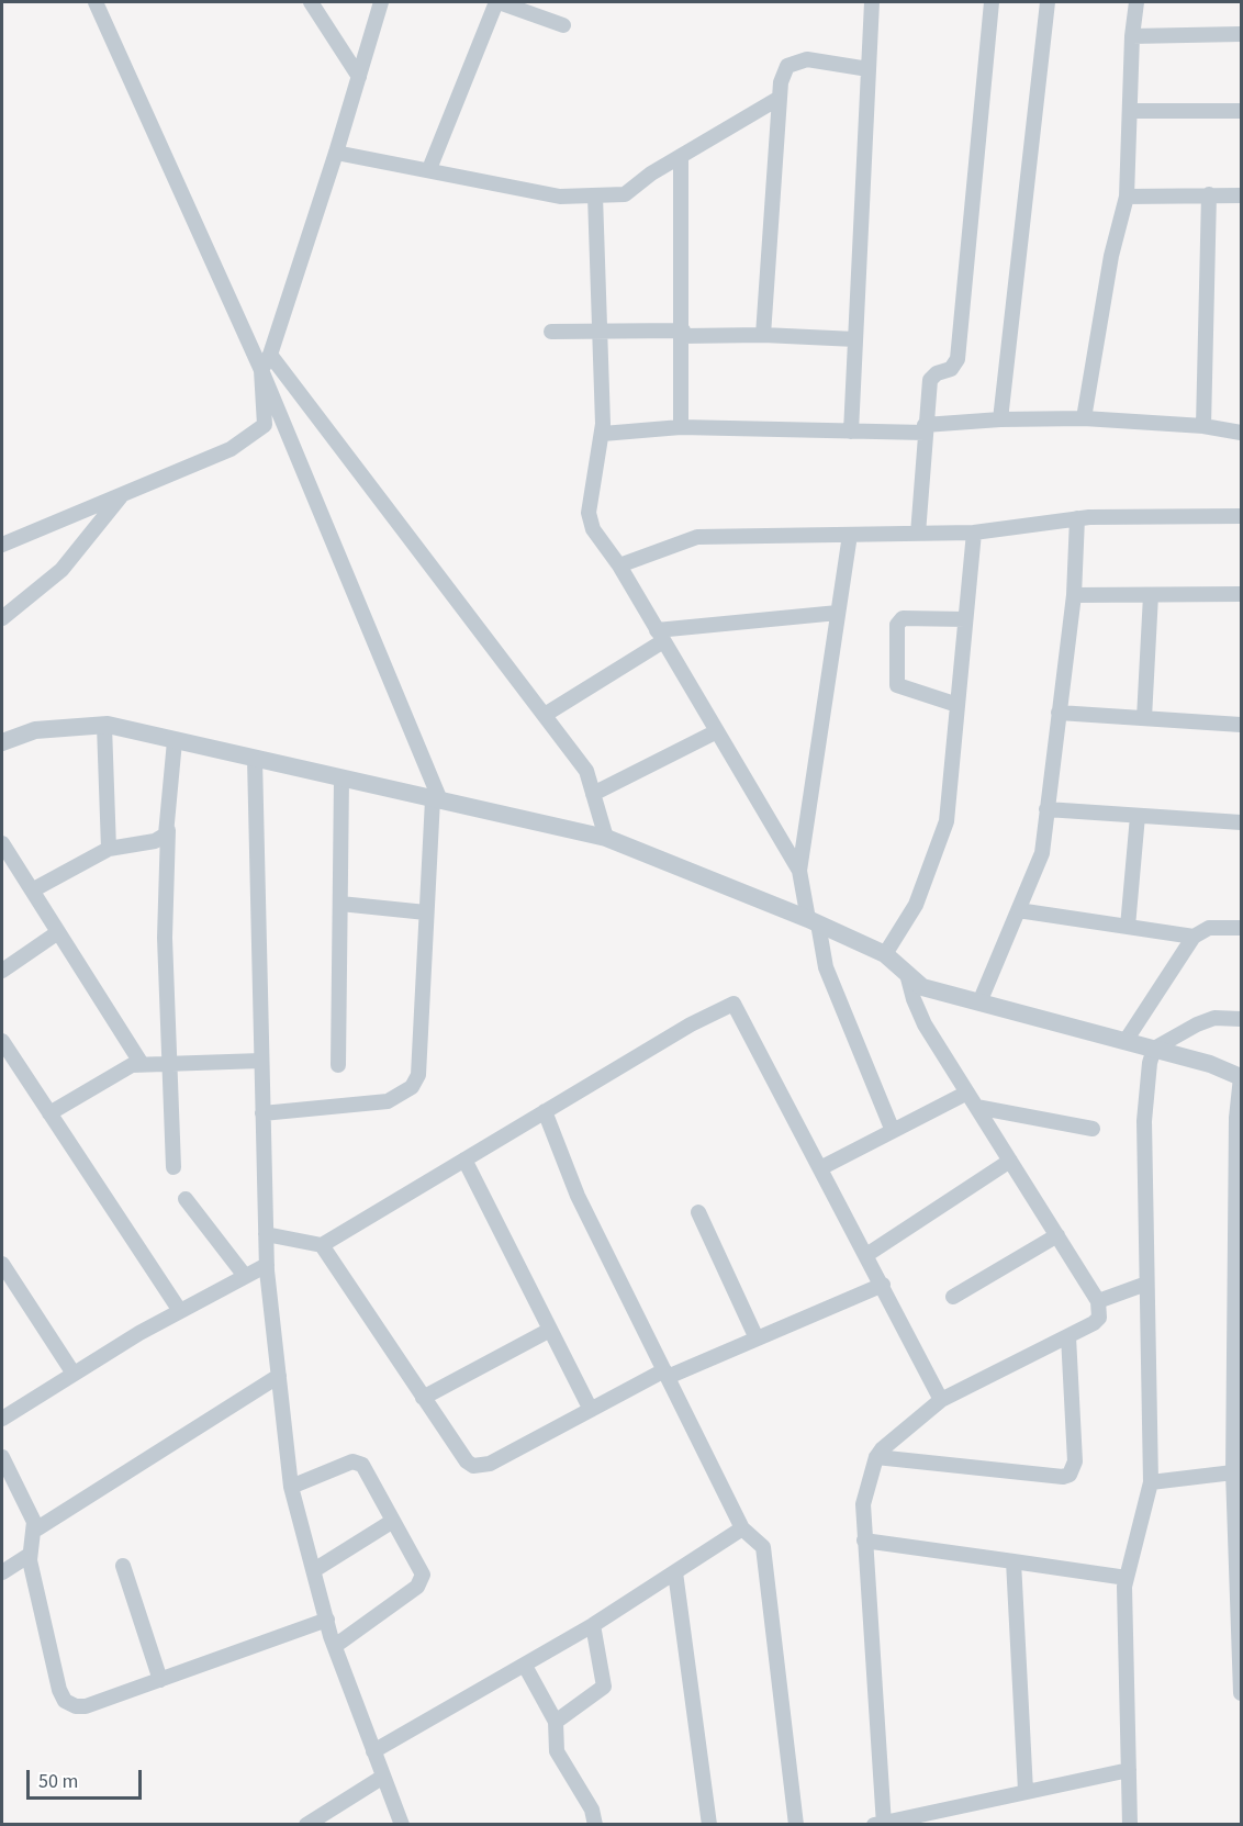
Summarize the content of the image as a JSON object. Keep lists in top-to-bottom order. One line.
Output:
{"scale_bar":"50 m"}
